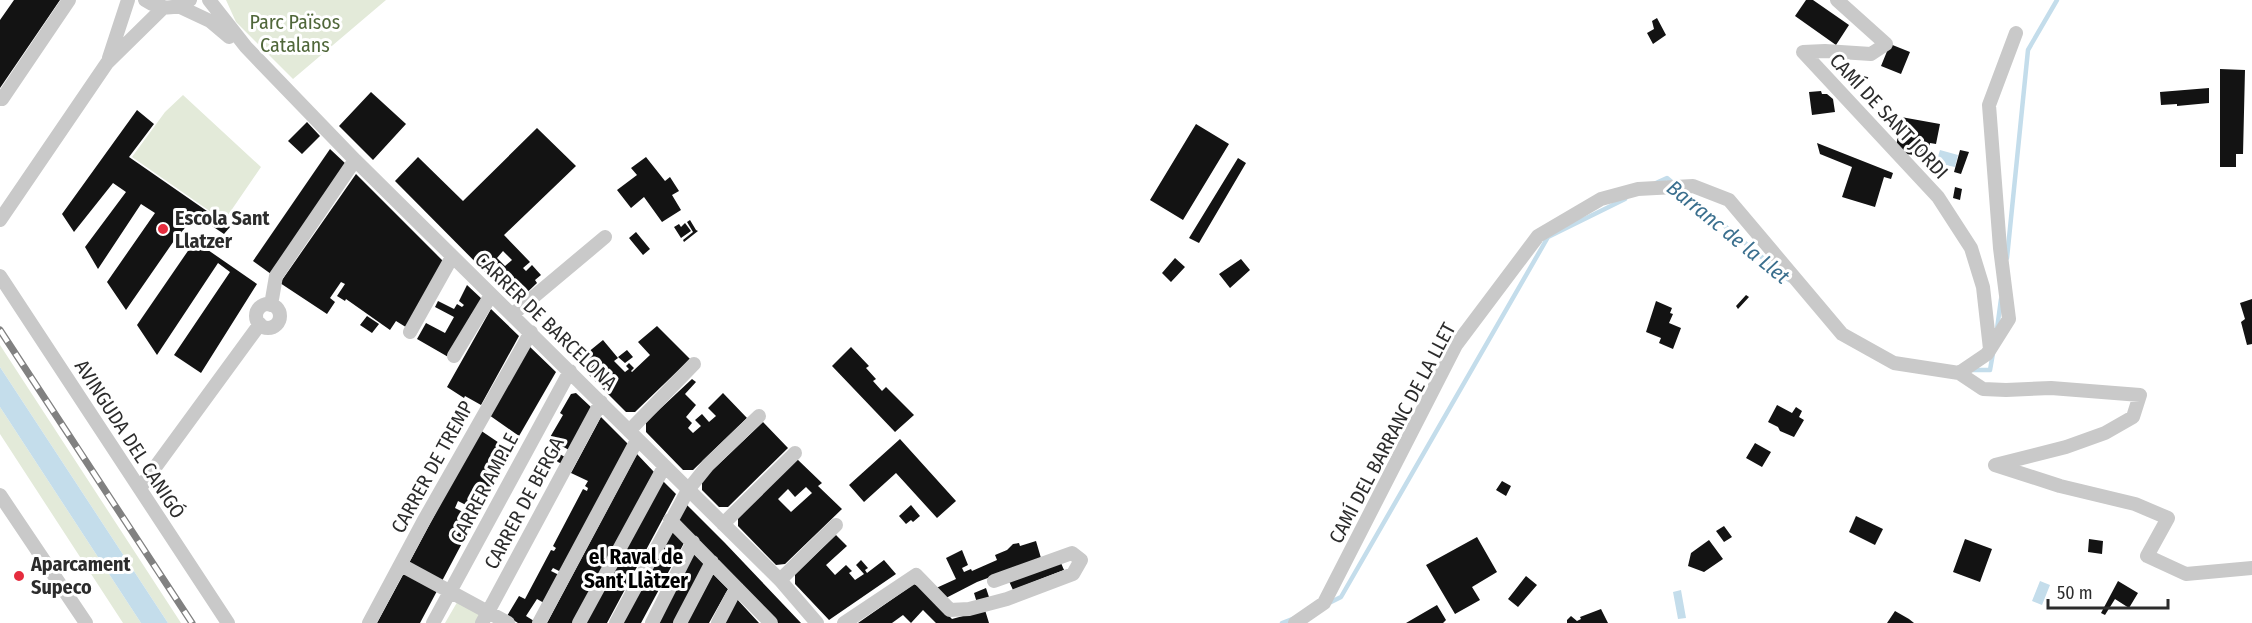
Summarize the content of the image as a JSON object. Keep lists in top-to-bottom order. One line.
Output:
{"streets":{"street":["CAMÍ DE SANT JORDI","CARRER DE BARCELONA","CAMÍ DEL BARRANC DE LA LLET","AVINGUDA DEL CANIGÓ","CARRER DE TREMP","CARRER AMPLE","CARRER DE BERGA"]},"crossings":[["CARRER DE BARCELONA","CARRER DE TREMP"],["CARRER DE BARCELONA","CARRER AMPLE"],["CARRER DE BARCELONA","CARRER DE BERGA"]],"districts":["el Raval de Sant Llàtzer"],"water":["Barranc de la Llet"],"parks":["Parc Països Catalans"],"places":["Escola Sant Llatzer","Aparcament Supeco"],"scale_bar":"50 m"}
